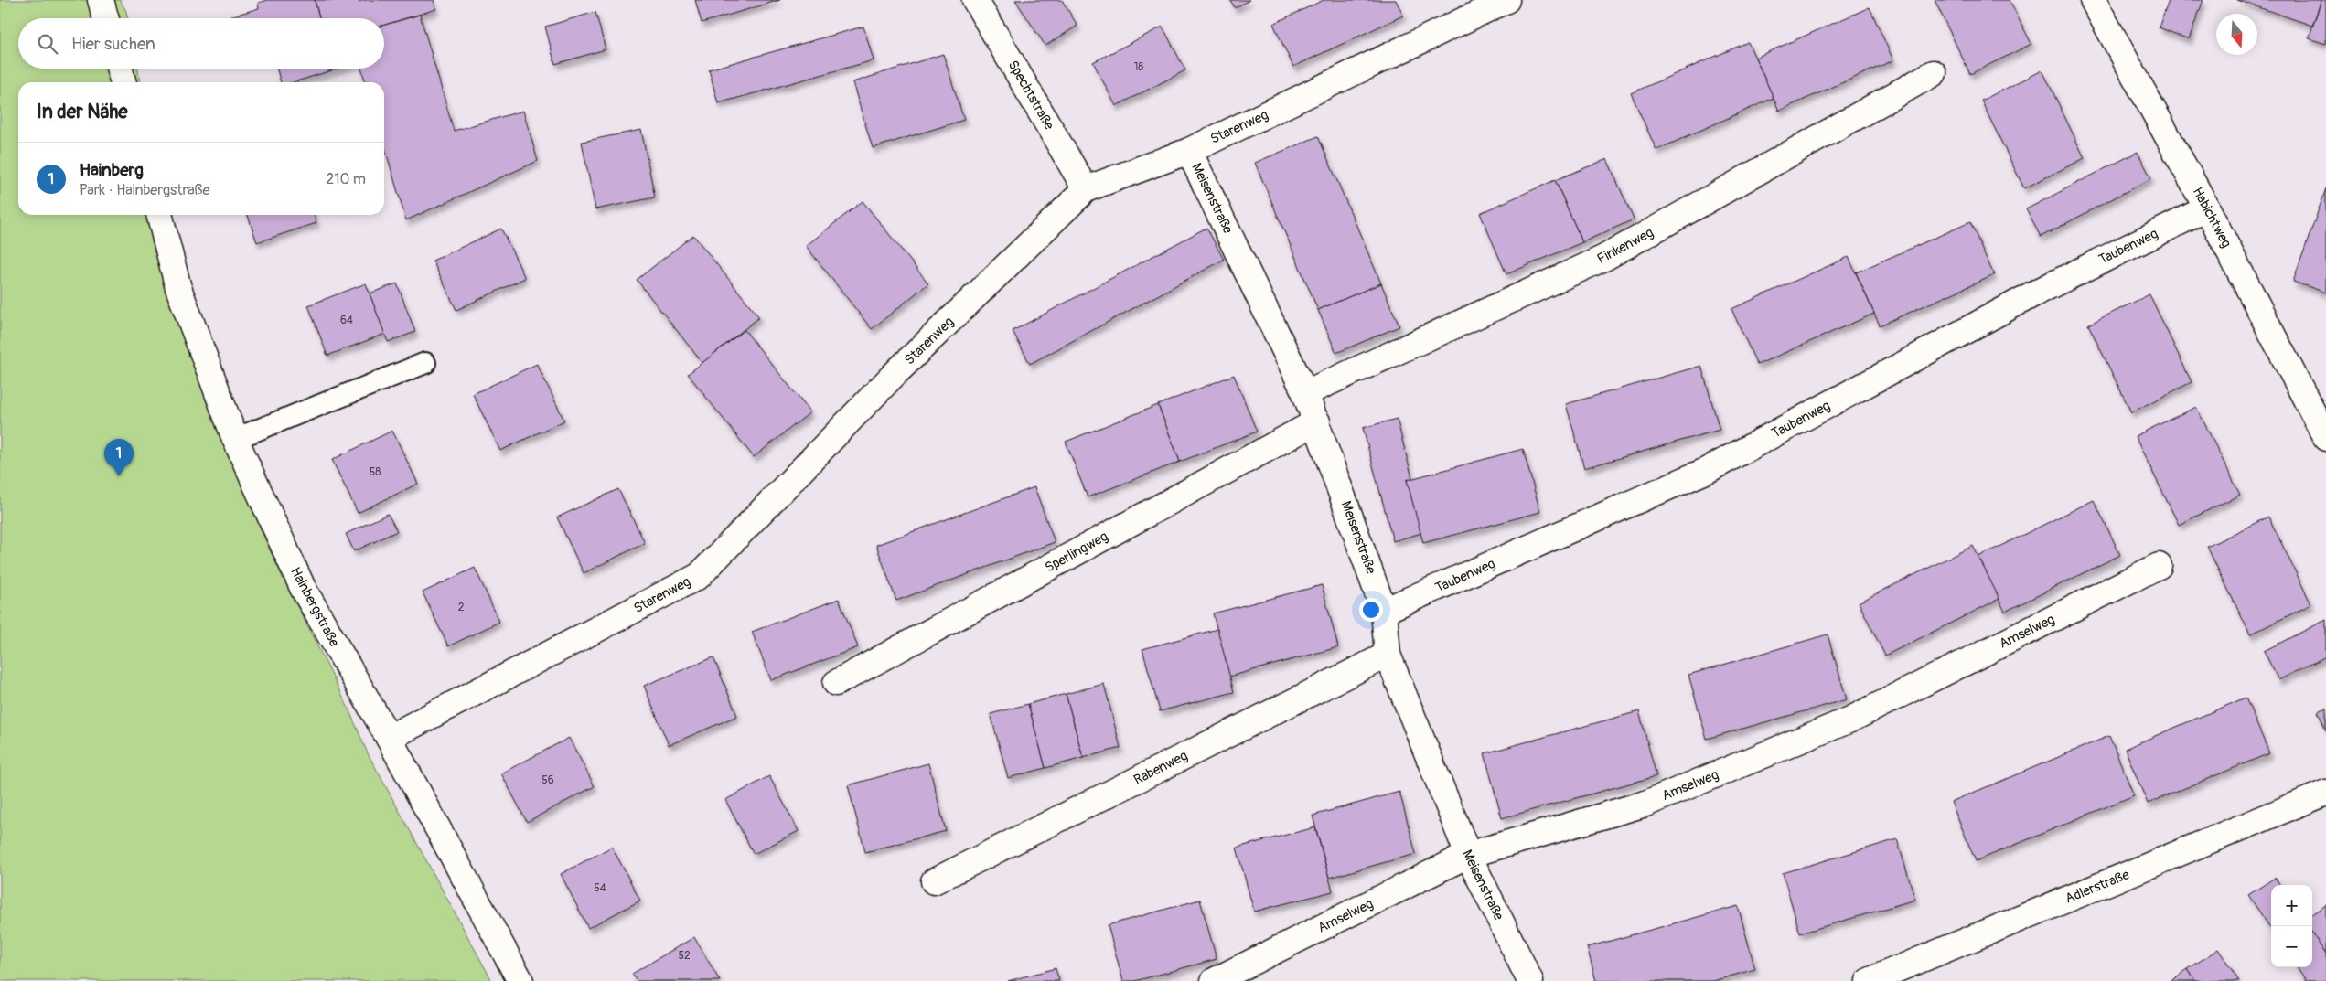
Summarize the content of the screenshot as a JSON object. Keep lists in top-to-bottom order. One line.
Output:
{"streets":{"street":["Spechtstraße","Starenweg","Meisenstraße","Habichtweg","Finkenweg","Taubenweg","Sperlingweg","Hainbergstraße","Amselweg","Rabenweg","Adlerstraße"]},"crossings":[["Spechtstraße","Starenweg"],["Starenweg","Meisenstraße"],["Starenweg","Hainbergstraße"],["Meisenstraße","Finkenweg"],["Meisenstraße","Taubenweg"],["Meisenstraße","Sperlingweg"],["Meisenstraße","Amselweg"],["Meisenstraße","Rabenweg"],["Habichtweg","Taubenweg"]],"house_numbers":["18","64","58","2","56","54","52"],"north":"bottom","page":{"search":"Hier suchen","heading":"In der Nähe","list":[{"mark":"1","name":"Hainberg","note":"Park · Hainbergstraße","value":"210 m"}],"pins":"1","map_buttons":["+","−"]}}
